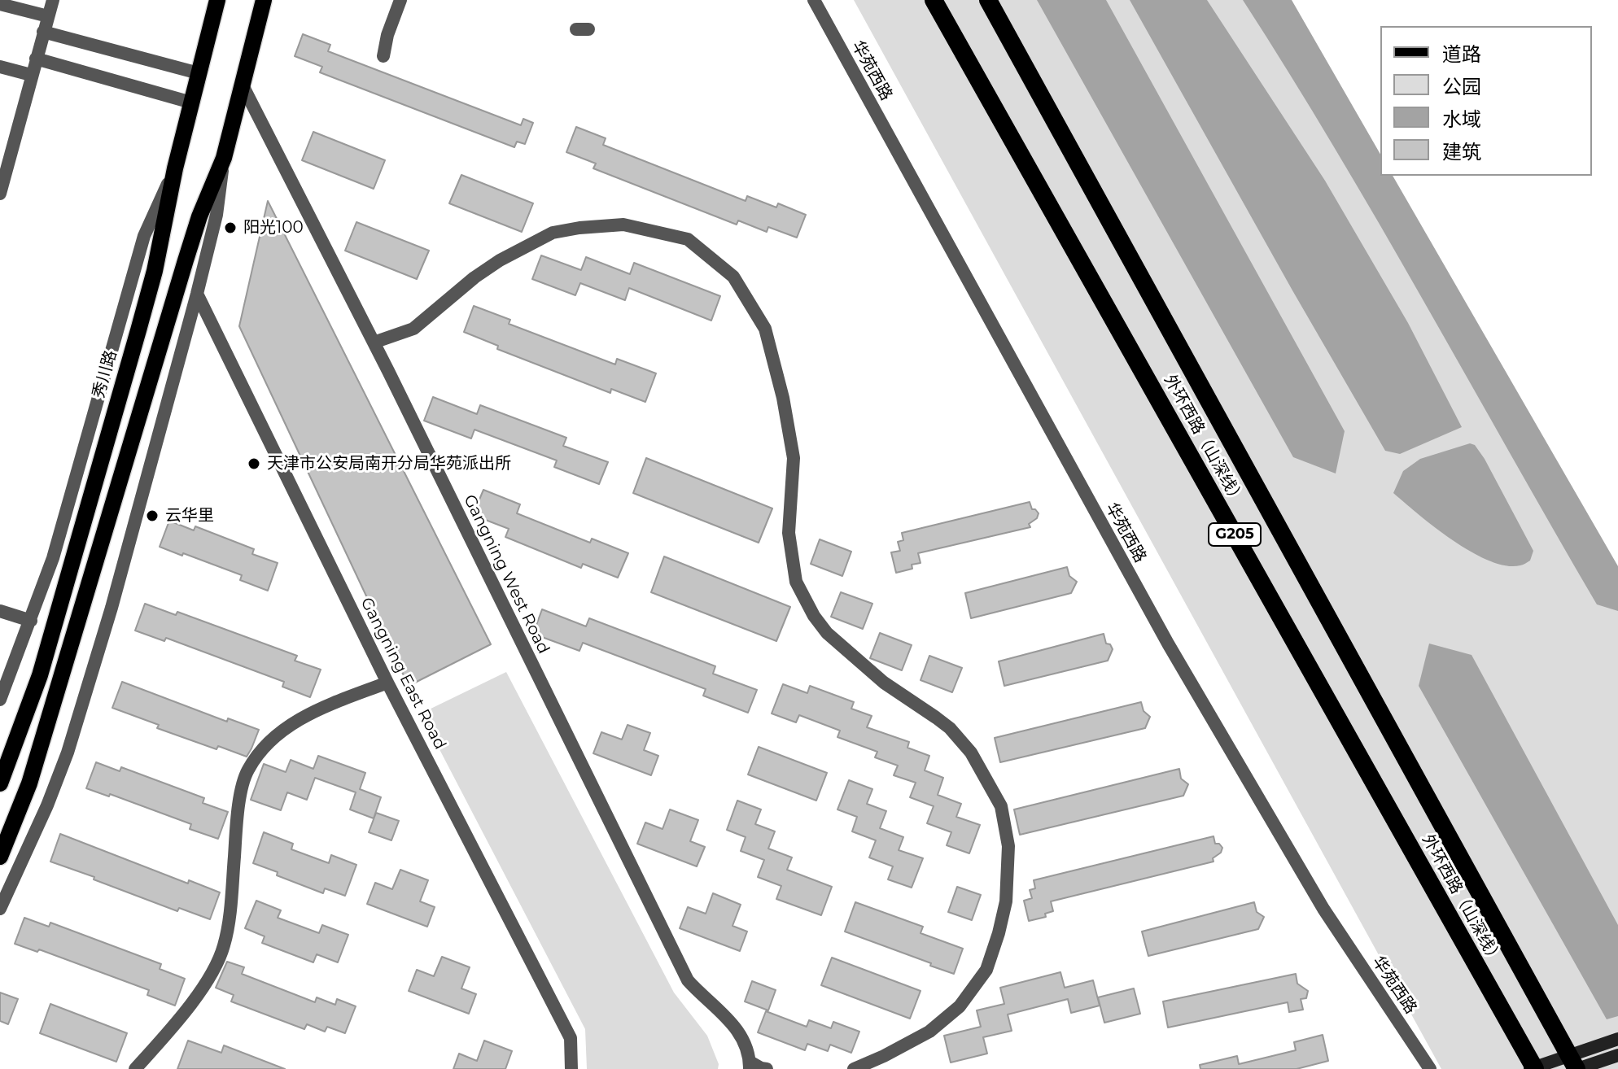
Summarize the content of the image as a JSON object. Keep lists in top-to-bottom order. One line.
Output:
{"streets":{"highway":["外环西路（山深线）","G205"],"main road":["秀川路"],"street":["华苑西路","Gangning West Road","Gangning East Road"]},"places":["阳光100","天津市公安局南开分局华苑派出所","云华里"],"legend":["道路","公园","水域","建筑"]}
